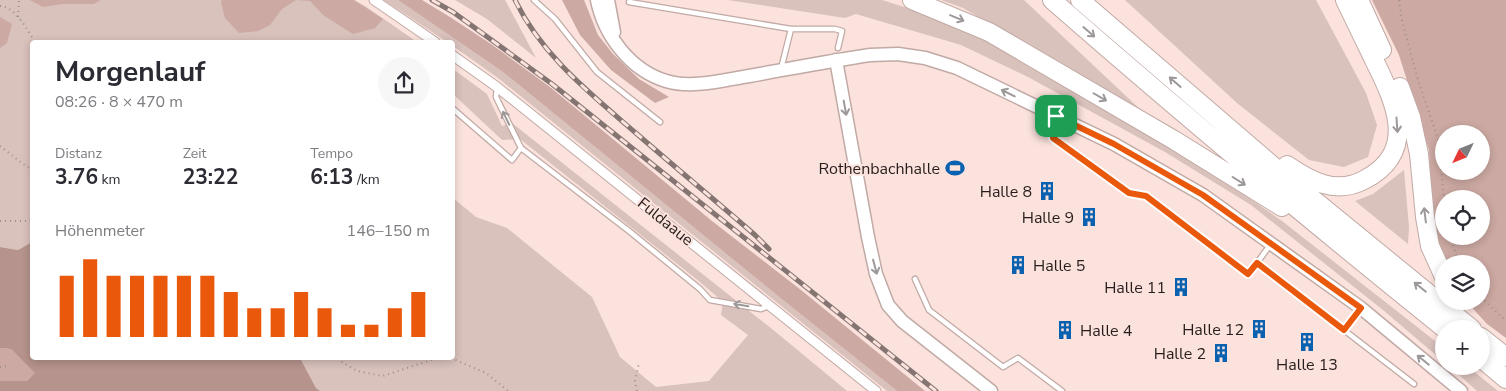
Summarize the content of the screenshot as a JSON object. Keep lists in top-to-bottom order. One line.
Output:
{"streets":{"street":["Fuldaaue"]},"places":{"sports":["Rothenbachhalle"],"building":["Halle 8","Halle 9","Halle 5","Halle 11","Halle 12","Halle 4","Halle 13","Halle 2"]},"north":"bottom left","page":{"heading":["Morgenlauf","08:26 · 8 × 470 m"],"map_buttons":"+","stats":[["Distanz","3.76 km"],["Zeit","23:22"],["Tempo","6:13 /km"]],"chart":["Höhenmeter","146–150 m"]}}
